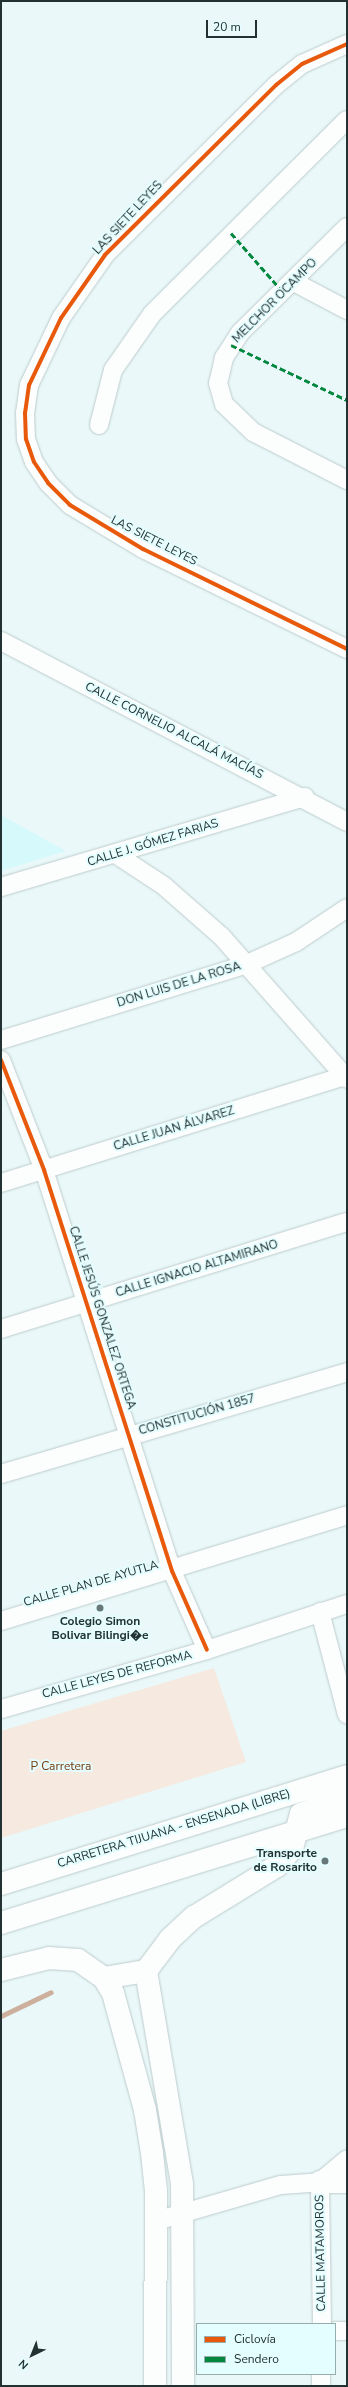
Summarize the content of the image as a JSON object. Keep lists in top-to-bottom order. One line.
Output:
{"streets":{"main road":["CARRETERA TIJUANA - ENSENADA (LIBRE)"],"street":["LAS SIETE LEYES","MELCHOR OCAMPO","CALLE CORNELIO ALCALÁ MACÍAS","CALLE J. GÓMEZ FARIAS","DON LUIS DE LA ROSA","CALLE JUAN ÁLVAREZ","CALLE IGNACIO ALTAMIRANO","CALLE JESÚS GONZALEZ ORTEGA","CONSTITUCIÓN 1857","CALLE PLAN DE AYUTLA","CALLE LEYES DE REFORMA","CALLE MATAMOROS"]},"crossings":[["CALLE CORNELIO ALCALÁ MACÍAS","CALLE J. GÓMEZ FARIAS"],["CALLE JUAN ÁLVAREZ","CALLE JESÚS GONZALEZ ORTEGA"],["CALLE IGNACIO ALTAMIRANO","CALLE JESÚS GONZALEZ ORTEGA"],["CALLE JESÚS GONZALEZ ORTEGA","CONSTITUCIÓN 1857"],["CALLE JESÚS GONZALEZ ORTEGA","CALLE PLAN DE AYUTLA"],["CALLE JESÚS GONZALEZ ORTEGA","CALLE LEYES DE REFORMA"]],"parks":["P Carretera"],"places":["Colegio Simon Bolivar Bilingi�e","Transporte de Rosarito"],"legend":["Ciclovía","Sendero"],"scale_bar":"20 m","north":"bottom left"}
